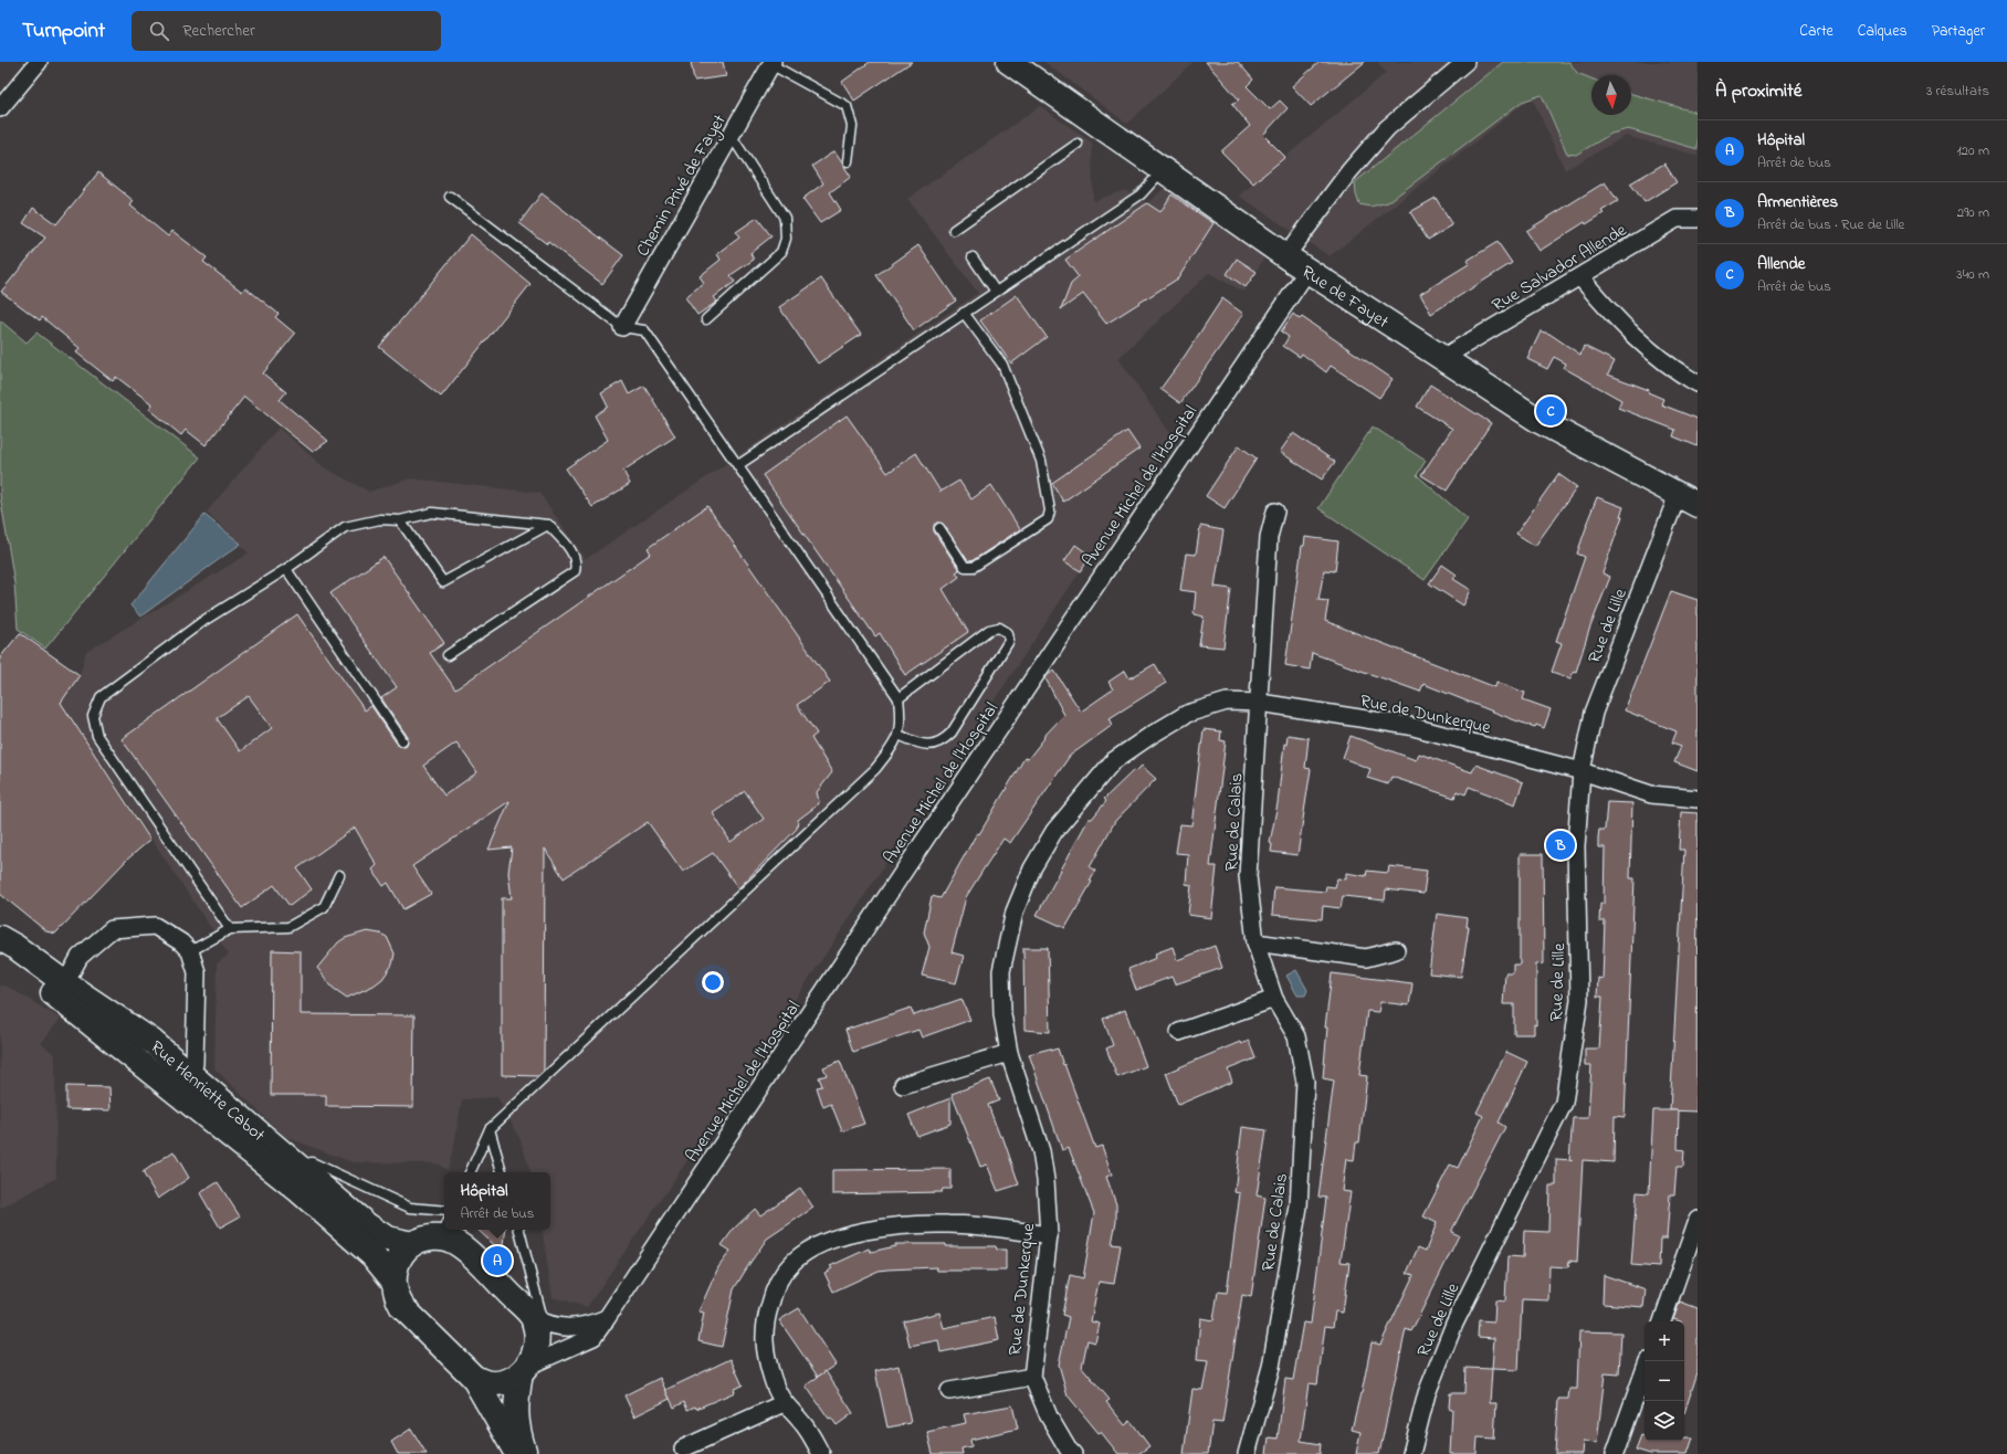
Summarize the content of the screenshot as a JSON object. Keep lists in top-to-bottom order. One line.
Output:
{"streets":{"street":["Chemin Privé de Fayet","Rue Salvador Allende","Rue de Fayet","Avenue Michel de l'Hospital","Rue de Lille","Rue de Dunkerque","Rue de Calais","Rue Henriette Cabot"]},"crossings":[["Rue Salvador Allende","Rue de Fayet"],["Rue de Fayet","Avenue Michel de l'Hospital"],["Rue de Fayet","Rue de Lille"],["Rue de Lille","Rue de Dunkerque"],["Rue de Dunkerque","Rue de Calais"]],"north":"bottom","page":{"header":"Turnpoint","search":"Rechercher","nav":["Carte","Calques","Partager"],"heading":["À proximité","3 résultats"],"list":[{"mark":"A","name":"Hôpital","note":"Arrêt de bus","value":"120 m"},{"mark":"B","name":"Armentières","note":"Arrêt de bus · Rue de Lille","value":"290 m"},{"mark":"C","name":"Allende","note":"Arrêt de bus","value":"340 m"}],"pins":["C","B","A"],"popup":["Hôpital","Arrêt de bus"],"map_buttons":["+","−"]}}
